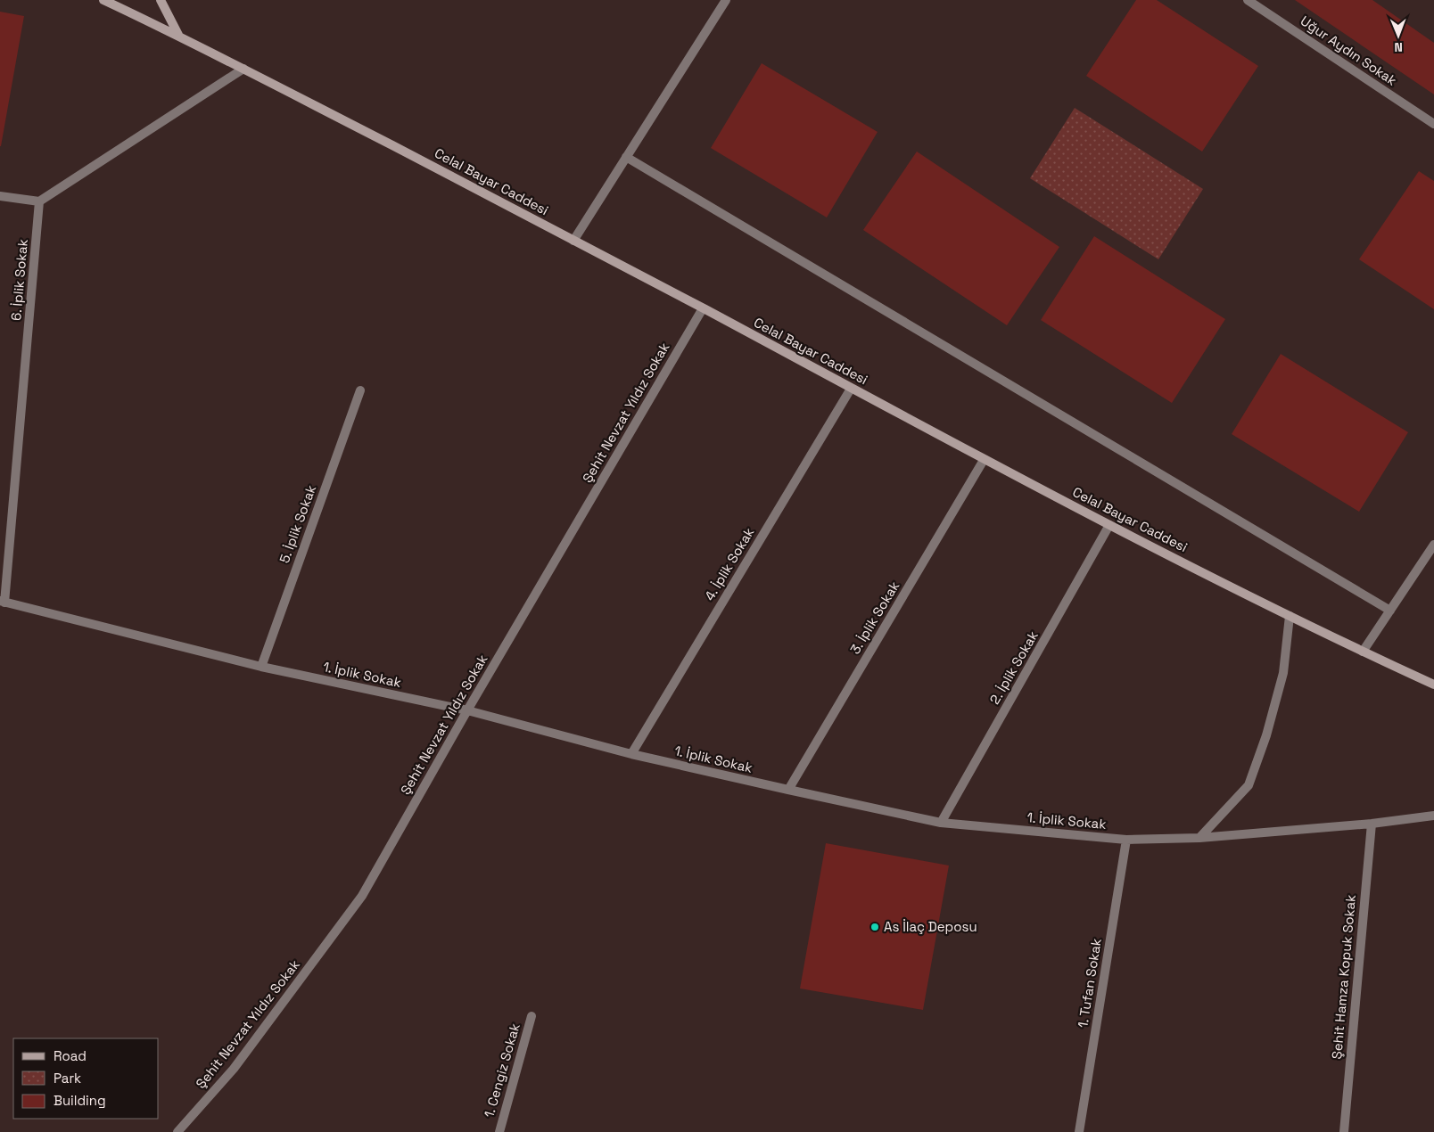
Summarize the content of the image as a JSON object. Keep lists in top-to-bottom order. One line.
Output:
{"streets":{"main road":["Celal Bayar Caddesi"],"street":["Uğur Aydın Sokak","6. İplik Sokak","Şehit Nevzat Yıldız Sokak","5. İplik Sokak","4. İplik Sokak","3. İplik Sokak","2. İplik Sokak","1. İplik Sokak","Şehit Hamza Kopuk Sokak","1. Tufan Sokak","1. Cengiz Sokak"]},"crossings":[["Celal Bayar Caddesi","Şehit Nevzat Yıldız Sokak"],["Celal Bayar Caddesi","4. İplik Sokak"],["Celal Bayar Caddesi","3. İplik Sokak"],["Celal Bayar Caddesi","2. İplik Sokak"],["6. İplik Sokak","1. İplik Sokak"],["Şehit Nevzat Yıldız Sokak","1. İplik Sokak"],["5. İplik Sokak","1. İplik Sokak"],["4. İplik Sokak","1. İplik Sokak"],["3. İplik Sokak","1. İplik Sokak"],["2. İplik Sokak","1. İplik Sokak"],["1. İplik Sokak","Şehit Hamza Kopuk Sokak"],["1. İplik Sokak","1. Tufan Sokak"]],"places":["As İlaç Deposu"],"legend":["Road","Park","Building"],"north":"bottom"}
